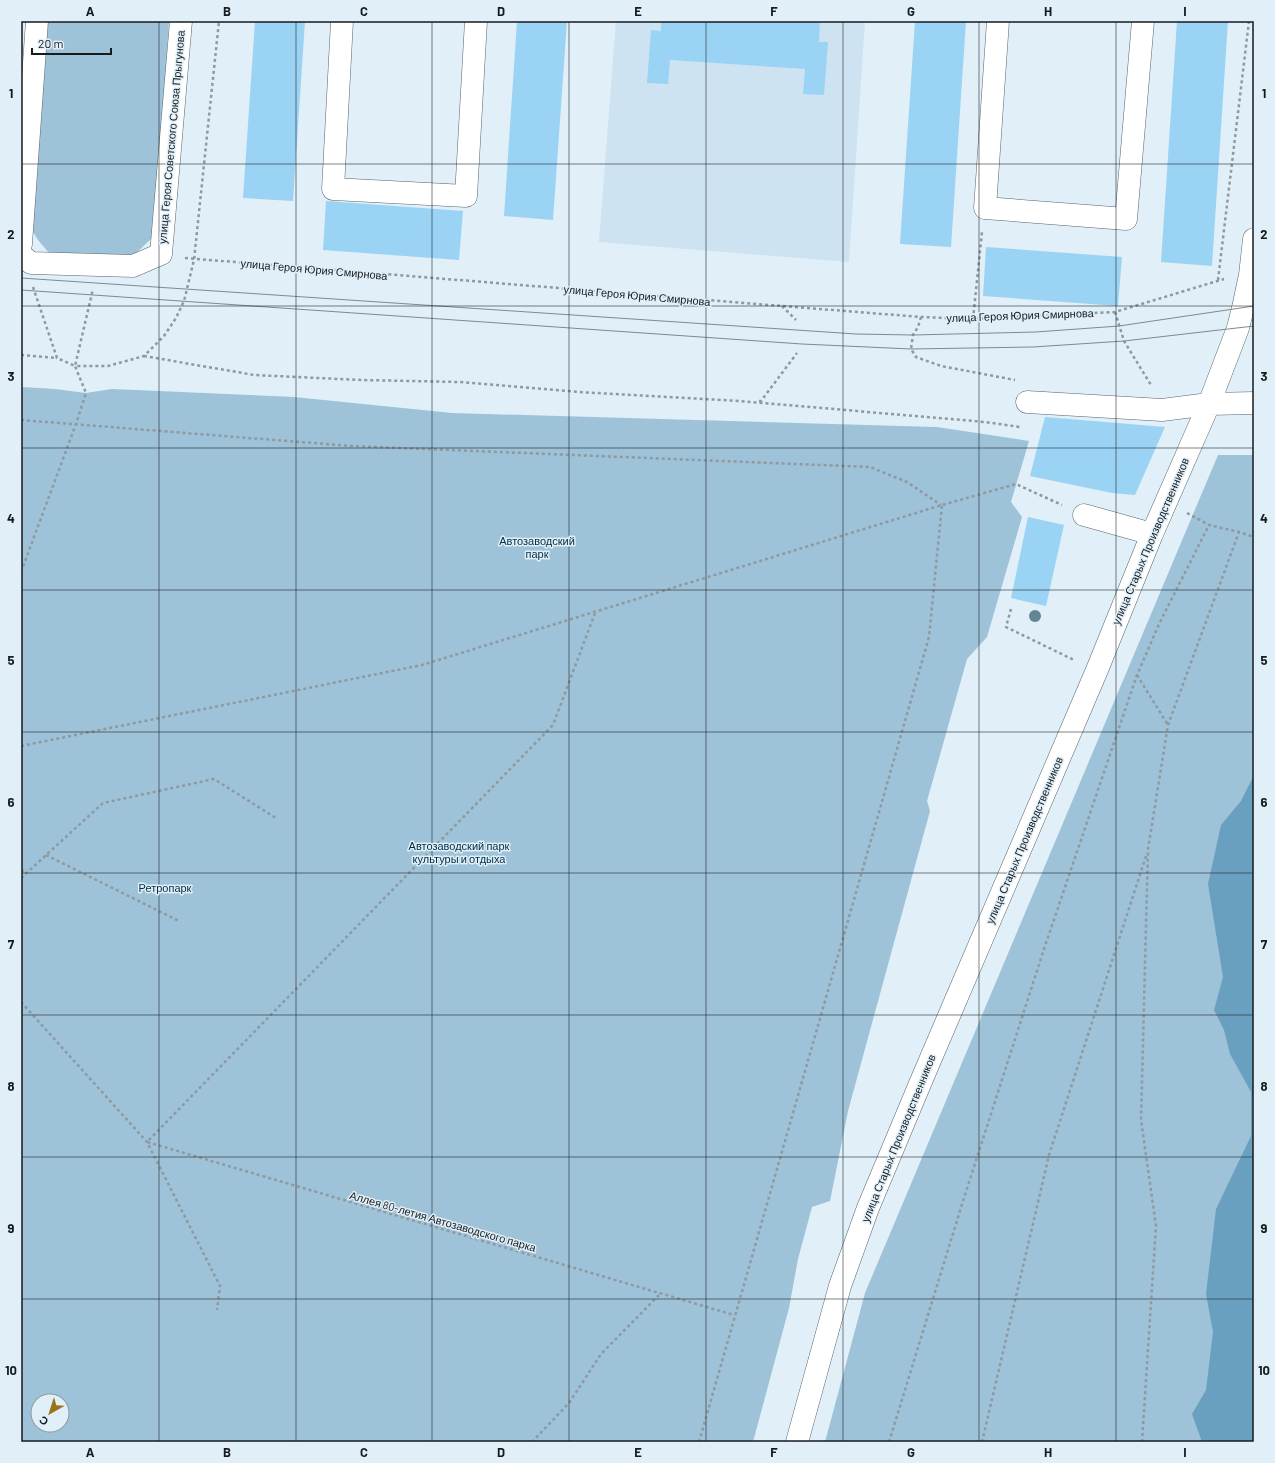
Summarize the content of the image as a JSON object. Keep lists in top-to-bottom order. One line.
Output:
{"streets":{"street":["улица Героя Советского Союза Прыгунова","улица Старых Производственников"],"path":["улица Героя Юрия Смирнова","Аллея 80-летия Автозаводского парка"]},"crossings":[["улица Героя Советского Союза Прыгунова","улица Героя Юрия Смирнова"],["улица Героя Юрия Смирнова","улица Старых Производственников"]],"parks":["Автозаводский парк","Автозаводский парк культуры и отдыха","Ретропарк"],"scale_bar":"20 m","north":"bottom left","grid":{"columns":["A","B","C","D","E","F","G","H","I"],"rows":["1","2","3","4","5","6","7","8","9","10"]}}
